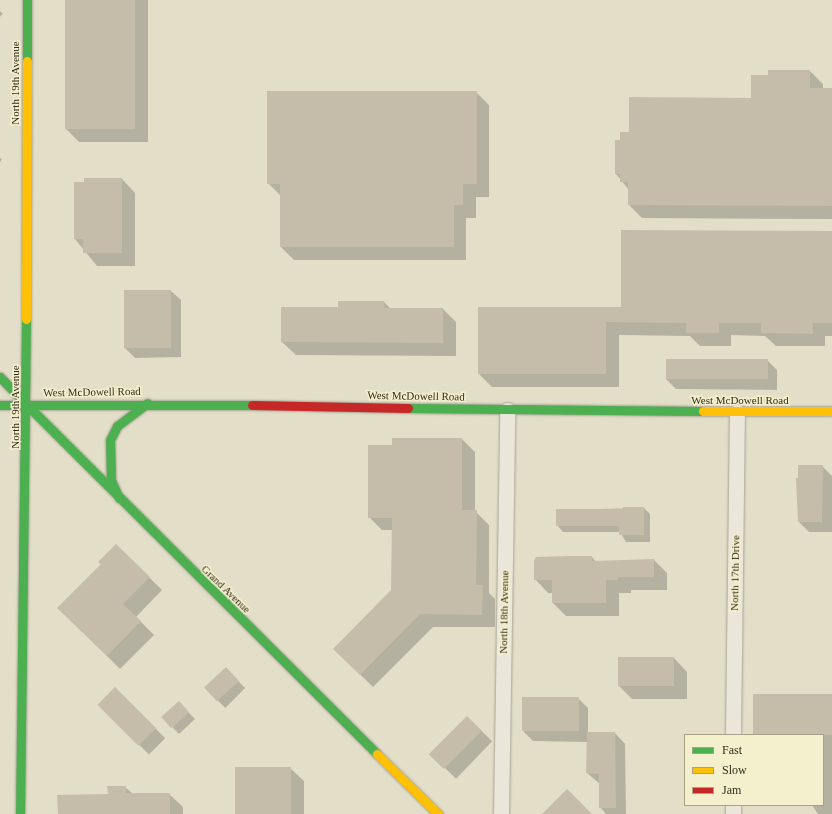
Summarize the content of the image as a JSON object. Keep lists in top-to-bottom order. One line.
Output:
{"streets":{"main road":["North 19th Avenue","West McDowell Road","Grand Avenue"],"street":["North 17th Drive","North 18th Avenue"]},"crossings":[["North 19th Avenue","West McDowell Road"],["North 19th Avenue","Grand Avenue"],["West McDowell Road","North 17th Drive"],["West McDowell Road","Grand Avenue"],["West McDowell Road","North 18th Avenue"]],"legend":["Fast","Slow","Jam"]}
